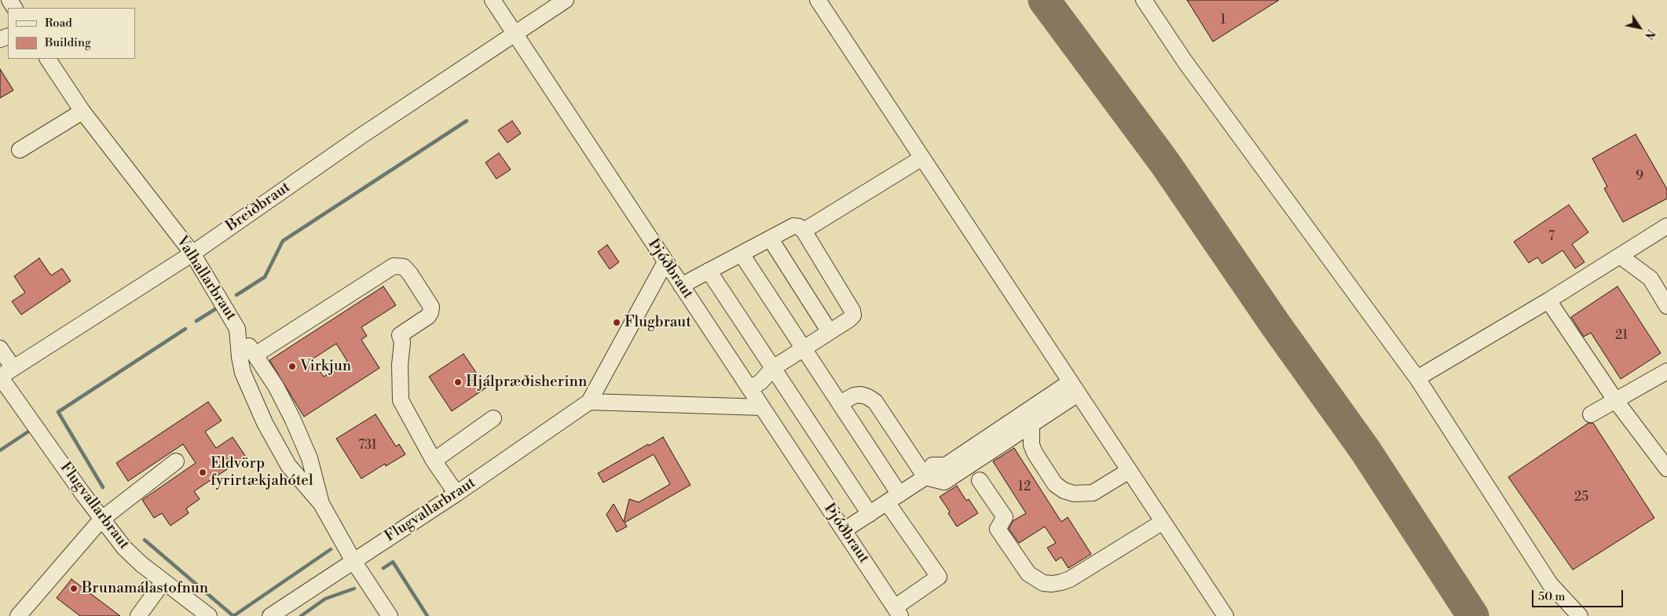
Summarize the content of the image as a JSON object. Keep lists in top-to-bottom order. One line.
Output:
{"streets":{"street":["Breiðbraut","Þjóðbraut","Valhallarbraut","Flugvallarbraut"]},"crossings":[["Breiðbraut","Þjóðbraut"],["Breiðbraut","Valhallarbraut"],["Breiðbraut","Flugvallarbraut"],["Þjóðbraut","Flugvallarbraut"],["Valhallarbraut","Flugvallarbraut"]],"places":["Flugbraut","Virkjun","Hjálpræðisherinn","Eldvörp fyrirtækjahótel","Brunamálastofnun"],"house_numbers":["1","9","7","21","731","12","25"],"legend":["Road","Building"],"scale_bar":"50 m","north":"bottom right"}
